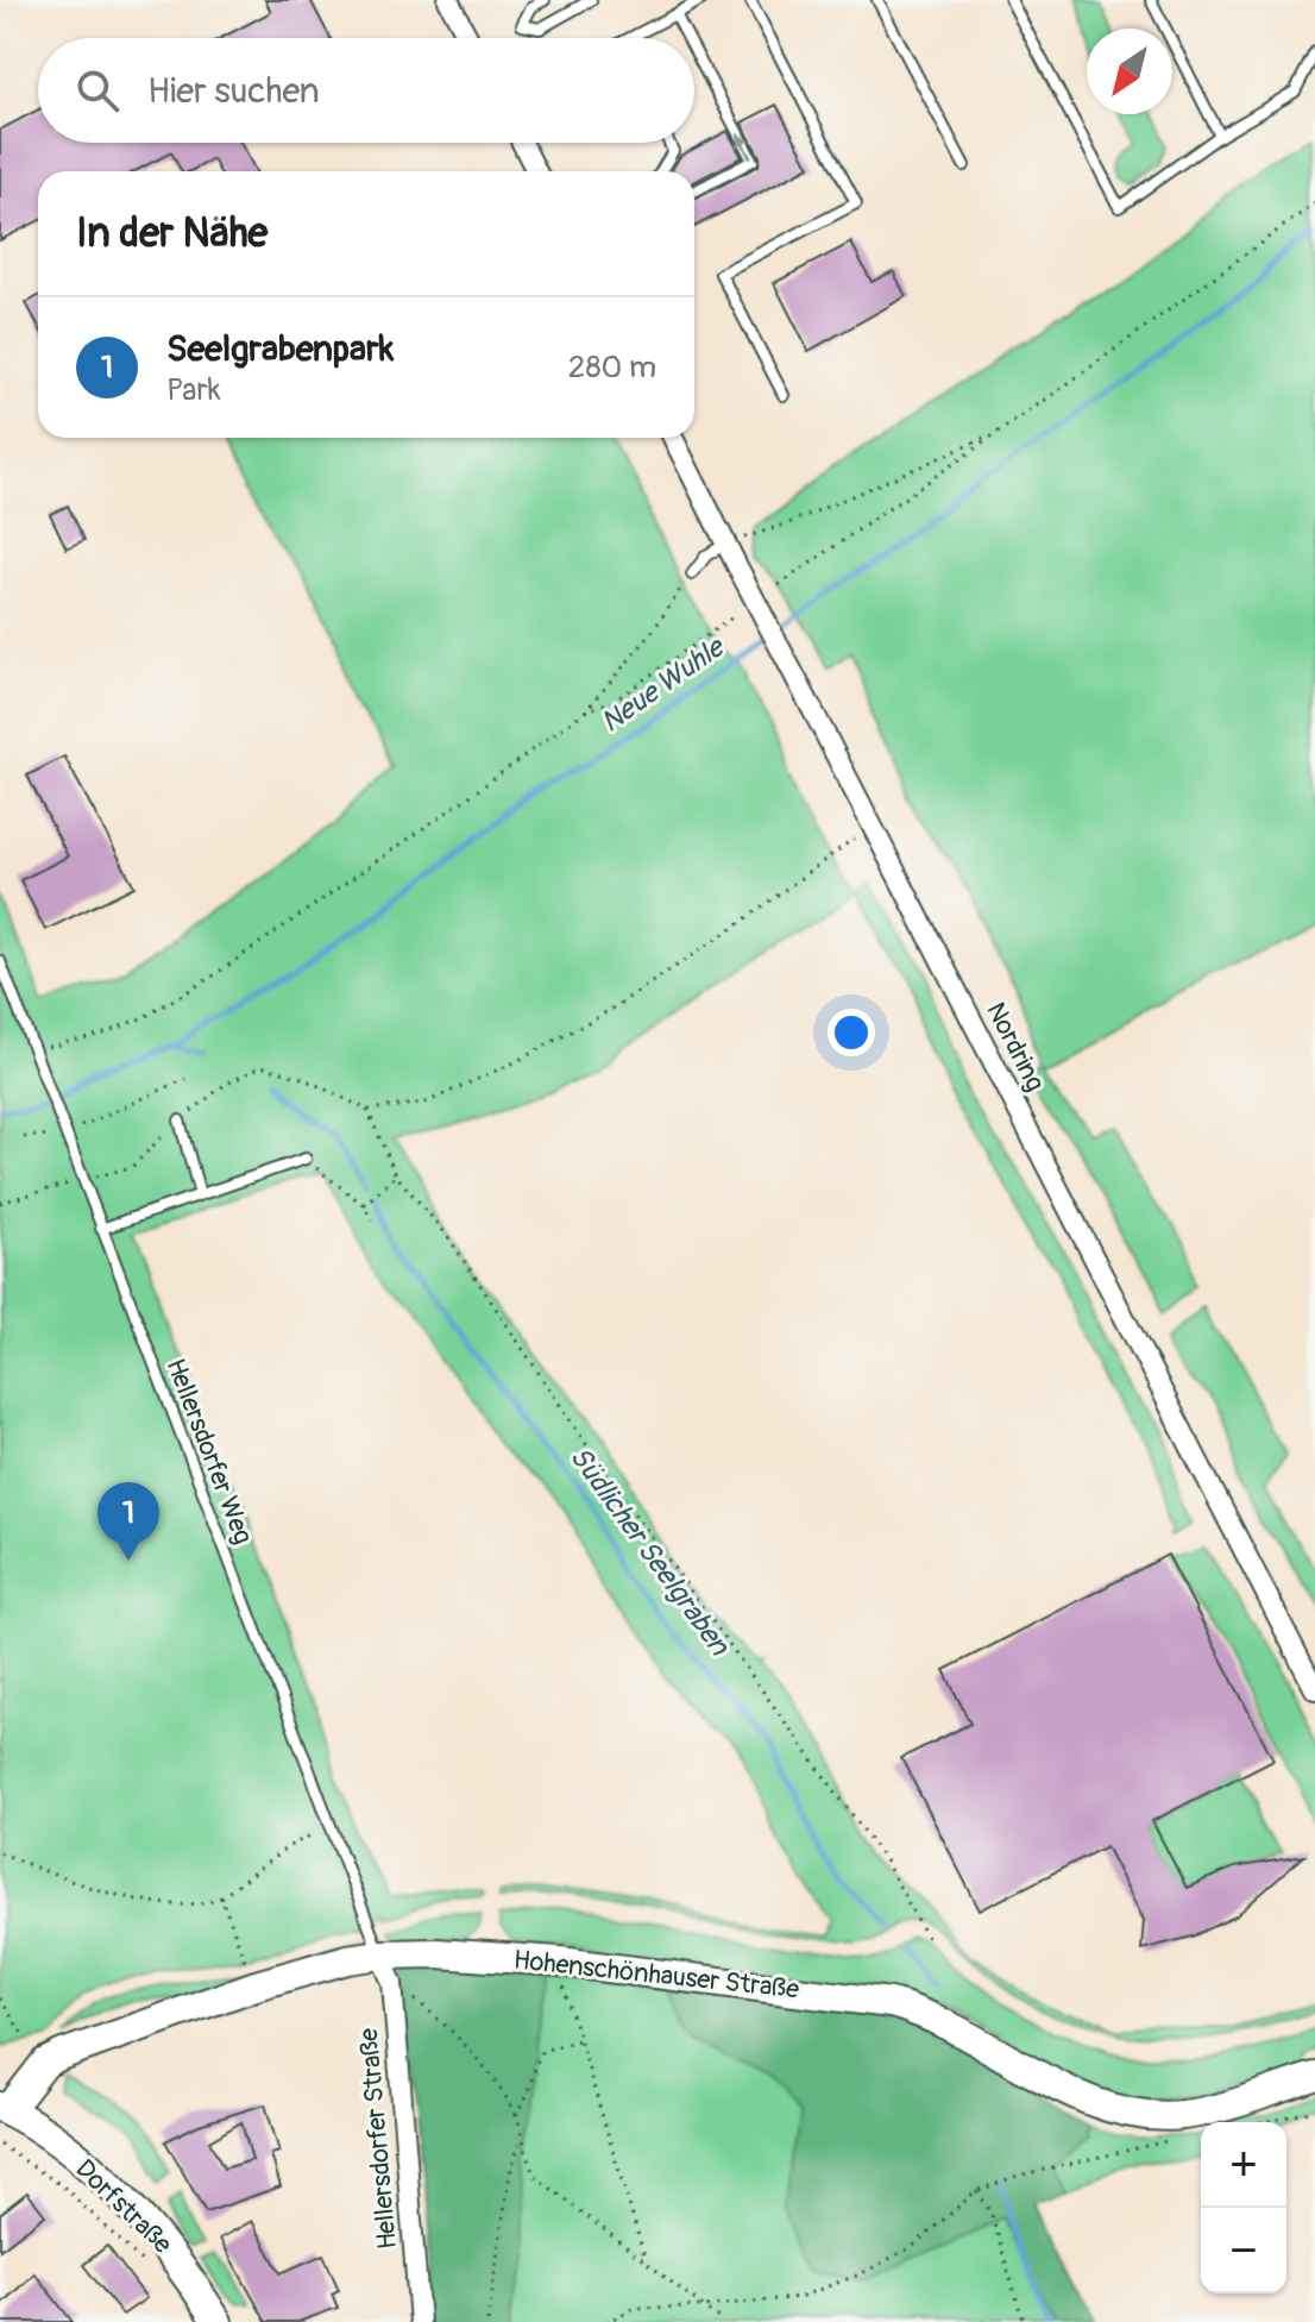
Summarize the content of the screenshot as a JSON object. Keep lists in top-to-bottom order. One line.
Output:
{"streets":{"street":["Nordring","Hohenschönhauser Straße","Hellersdorfer Straße","Dorfstraße"],"lane":["Hellersdorfer Weg"]},"crossings":[["Hellersdorfer Weg","Hohenschönhauser Straße"],["Hellersdorfer Weg","Hellersdorfer Straße"],["Hohenschönhauser Straße","Hellersdorfer Straße"],["Hohenschönhauser Straße","Dorfstraße"]],"water":["Neue Wuhle","Südlicher Seelgraben"],"north":"bottom left","page":{"search":"Hier suchen","heading":"In der Nähe","list":[{"mark":"1","name":"Seelgrabenpark","note":"Park","value":"280 m"}],"pins":"1","map_buttons":["+","−"]}}
